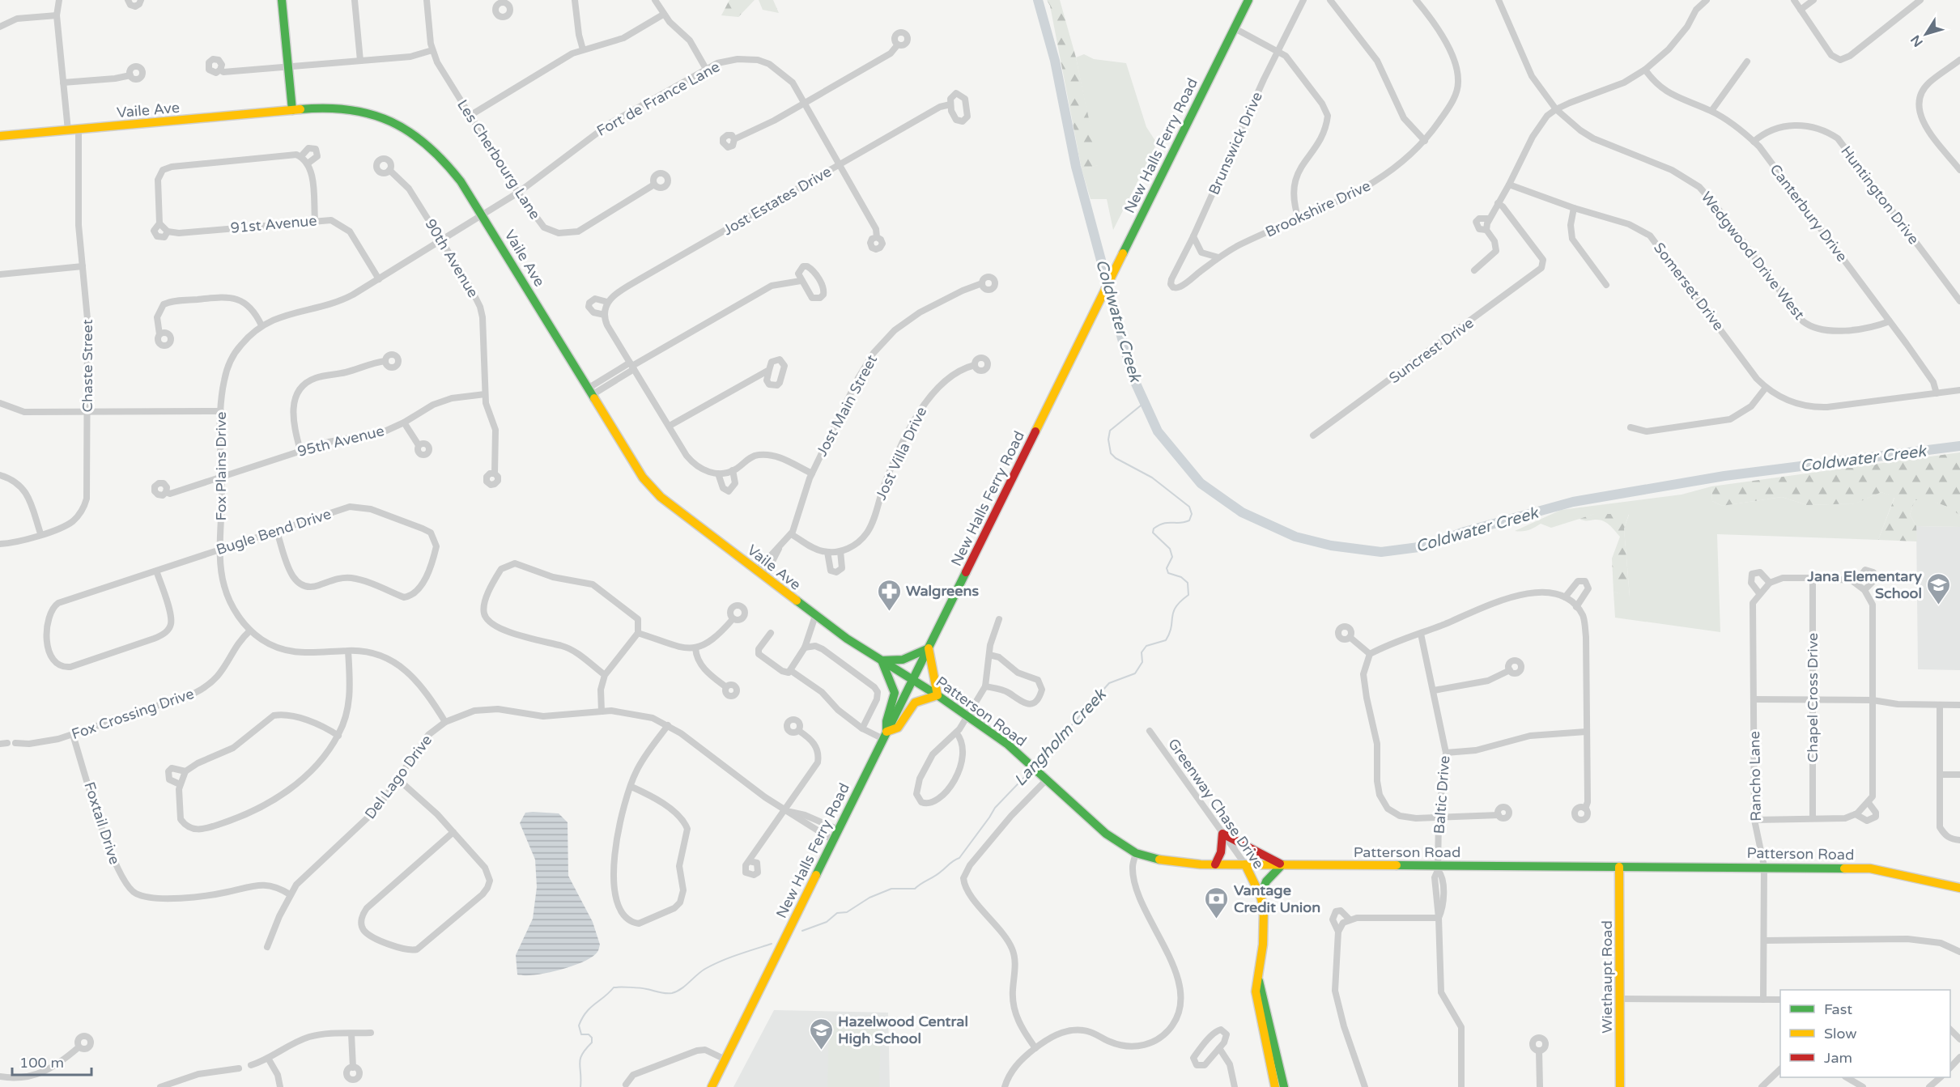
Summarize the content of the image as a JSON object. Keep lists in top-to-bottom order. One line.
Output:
{"streets":{"main road":["Vaile Ave","New Halls Ferry Road","Patterson Road","Greenway Chase Drive","Wiethaupt Road"],"street":["Fort de France Lane","Brunswick Drive","Les Cherbourg Lane","Huntington Drive","Jost Estates Drive","Brookshire Drive","Canterbury Drive","91st Avenue","Wedgwood Drive West","90th Avenue","Somerset Drive","Suncrest Drive","Chaste Street","Jost Main Street","95th Avenue","Jost Villa Drive","Fox Plains Drive","Bugle Bend Drive","Chapel Cross Drive","Fox Crossing Drive","Rancho Lane","Del Lago Drive","Baltic Drive","Foxtail Drive"]},"crossings":[["Fort de France Lane","Vaile Ave"],["Fort de France Lane","Les Cherbourg Lane"],["Fort de France Lane","Jost Estates Drive"],["Fort de France Lane","Fox Plains Drive"],["Vaile Ave","New Halls Ferry Road"],["Vaile Ave","Chaste Street"],["Vaile Ave","Jost Main Street"],["Vaile Ave","Fox Plains Drive"],["Vaile Ave","Patterson Road"],["Brunswick Drive","Brookshire Drive"],["New Halls Ferry Road","Patterson Road"],["New Halls Ferry Road","Del Lago Drive"],["Huntington Drive","Canterbury Drive"],["Canterbury Drive","Wedgwood Drive West"],["91st Avenue","Fox Plains Drive"],["90th Avenue","95th Avenue"],["90th Avenue","Fox Plains Drive"],["Jost Main Street","Jost Villa Drive"],["95th Avenue","Fox Plains Drive"],["Fox Plains Drive","Bugle Bend Drive"],["Fox Plains Drive","Fox Crossing Drive"],["Fox Plains Drive","Del Lago Drive"],["Patterson Road","Rancho Lane"],["Patterson Road","Baltic Drive"],["Patterson Road","Greenway Chase Drive"],["Patterson Road","Wiethaupt Road"],["Fox Crossing Drive","Foxtail Drive"],["Del Lago Drive","Foxtail Drive"]],"water":["Coldwater Creek","Langholm Creek"],"places":{"school or university":["Jana Elementary School","Hazelwood Central High School"],"pharmacy":["Walgreens"],"bank":["Vantage Credit Union"]},"legend":["Fast","Slow","Jam"],"scale_bar":"100 m","north":"bottom left"}
